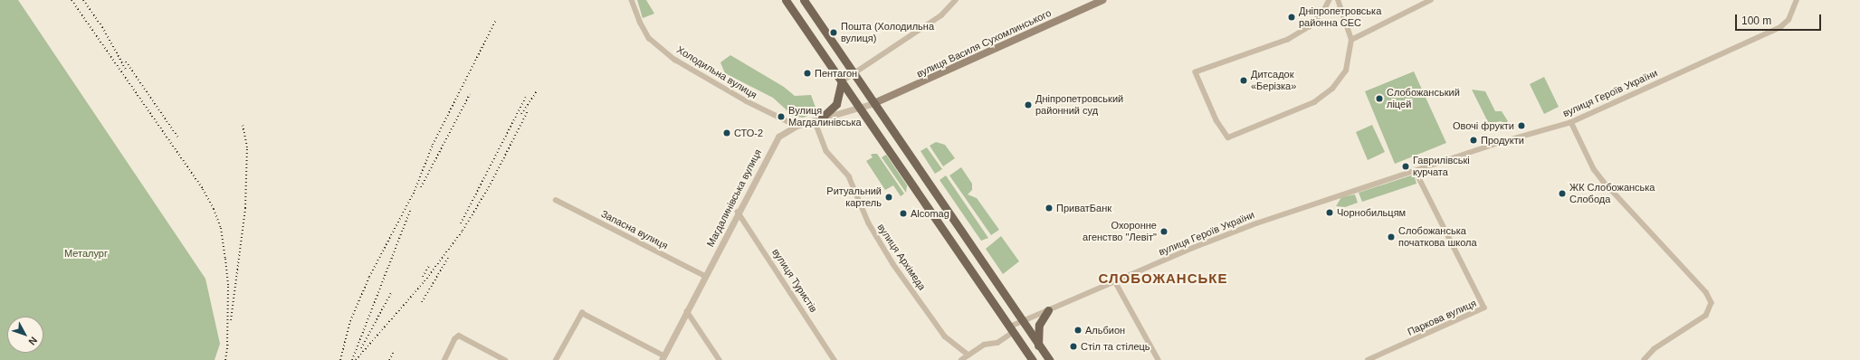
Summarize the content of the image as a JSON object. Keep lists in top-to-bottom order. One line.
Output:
{"streets":{"main road":["вулиця Василя Сухомлинського"],"street":["Холодильна вулиця","вулиця Героїв України","Магдалинівська вулиця","Запасна вулиця","вулиця Архімеда","вулиця Туристів","Паркова вулиця"]},"crossings":[["вулиця Василя Сухомлинського","Магдалинівська вулиця"],["Холодильна вулиця","Магдалинівська вулиця"],["вулиця Героїв України","вулиця Архімеда"],["вулиця Героїв України","Паркова вулиця"],["Магдалинівська вулиця","Запасна вулиця"],["Магдалинівська вулиця","вулиця Архімеда"],["Магдалинівська вулиця","вулиця Туристів"]],"districts":["СЛОБОЖАНСЬКЕ"],"parks":["Металург"],"places":["Дніпропетровська районна СЕС","Пошта (Холодильна вулиця)","Пентагон","Дитсадок «Берізка»","Слобожанський ліцей","Дніпропетровський районний суд","Вулиця Магдалинівська","Овочі фрукти","СТО-2","Продукти","Гаврилівські курчата","ЖК Слобожанська Слобода","Ритуальний картель","ПриватБанк","Чорнобильцям","Alcomag","Охоронне агенство \"Левіт\"","Cлобожанська початкова школа","Альбион","Стіл та стілець"],"scale_bar":"100 m","north":"bottom right"}
